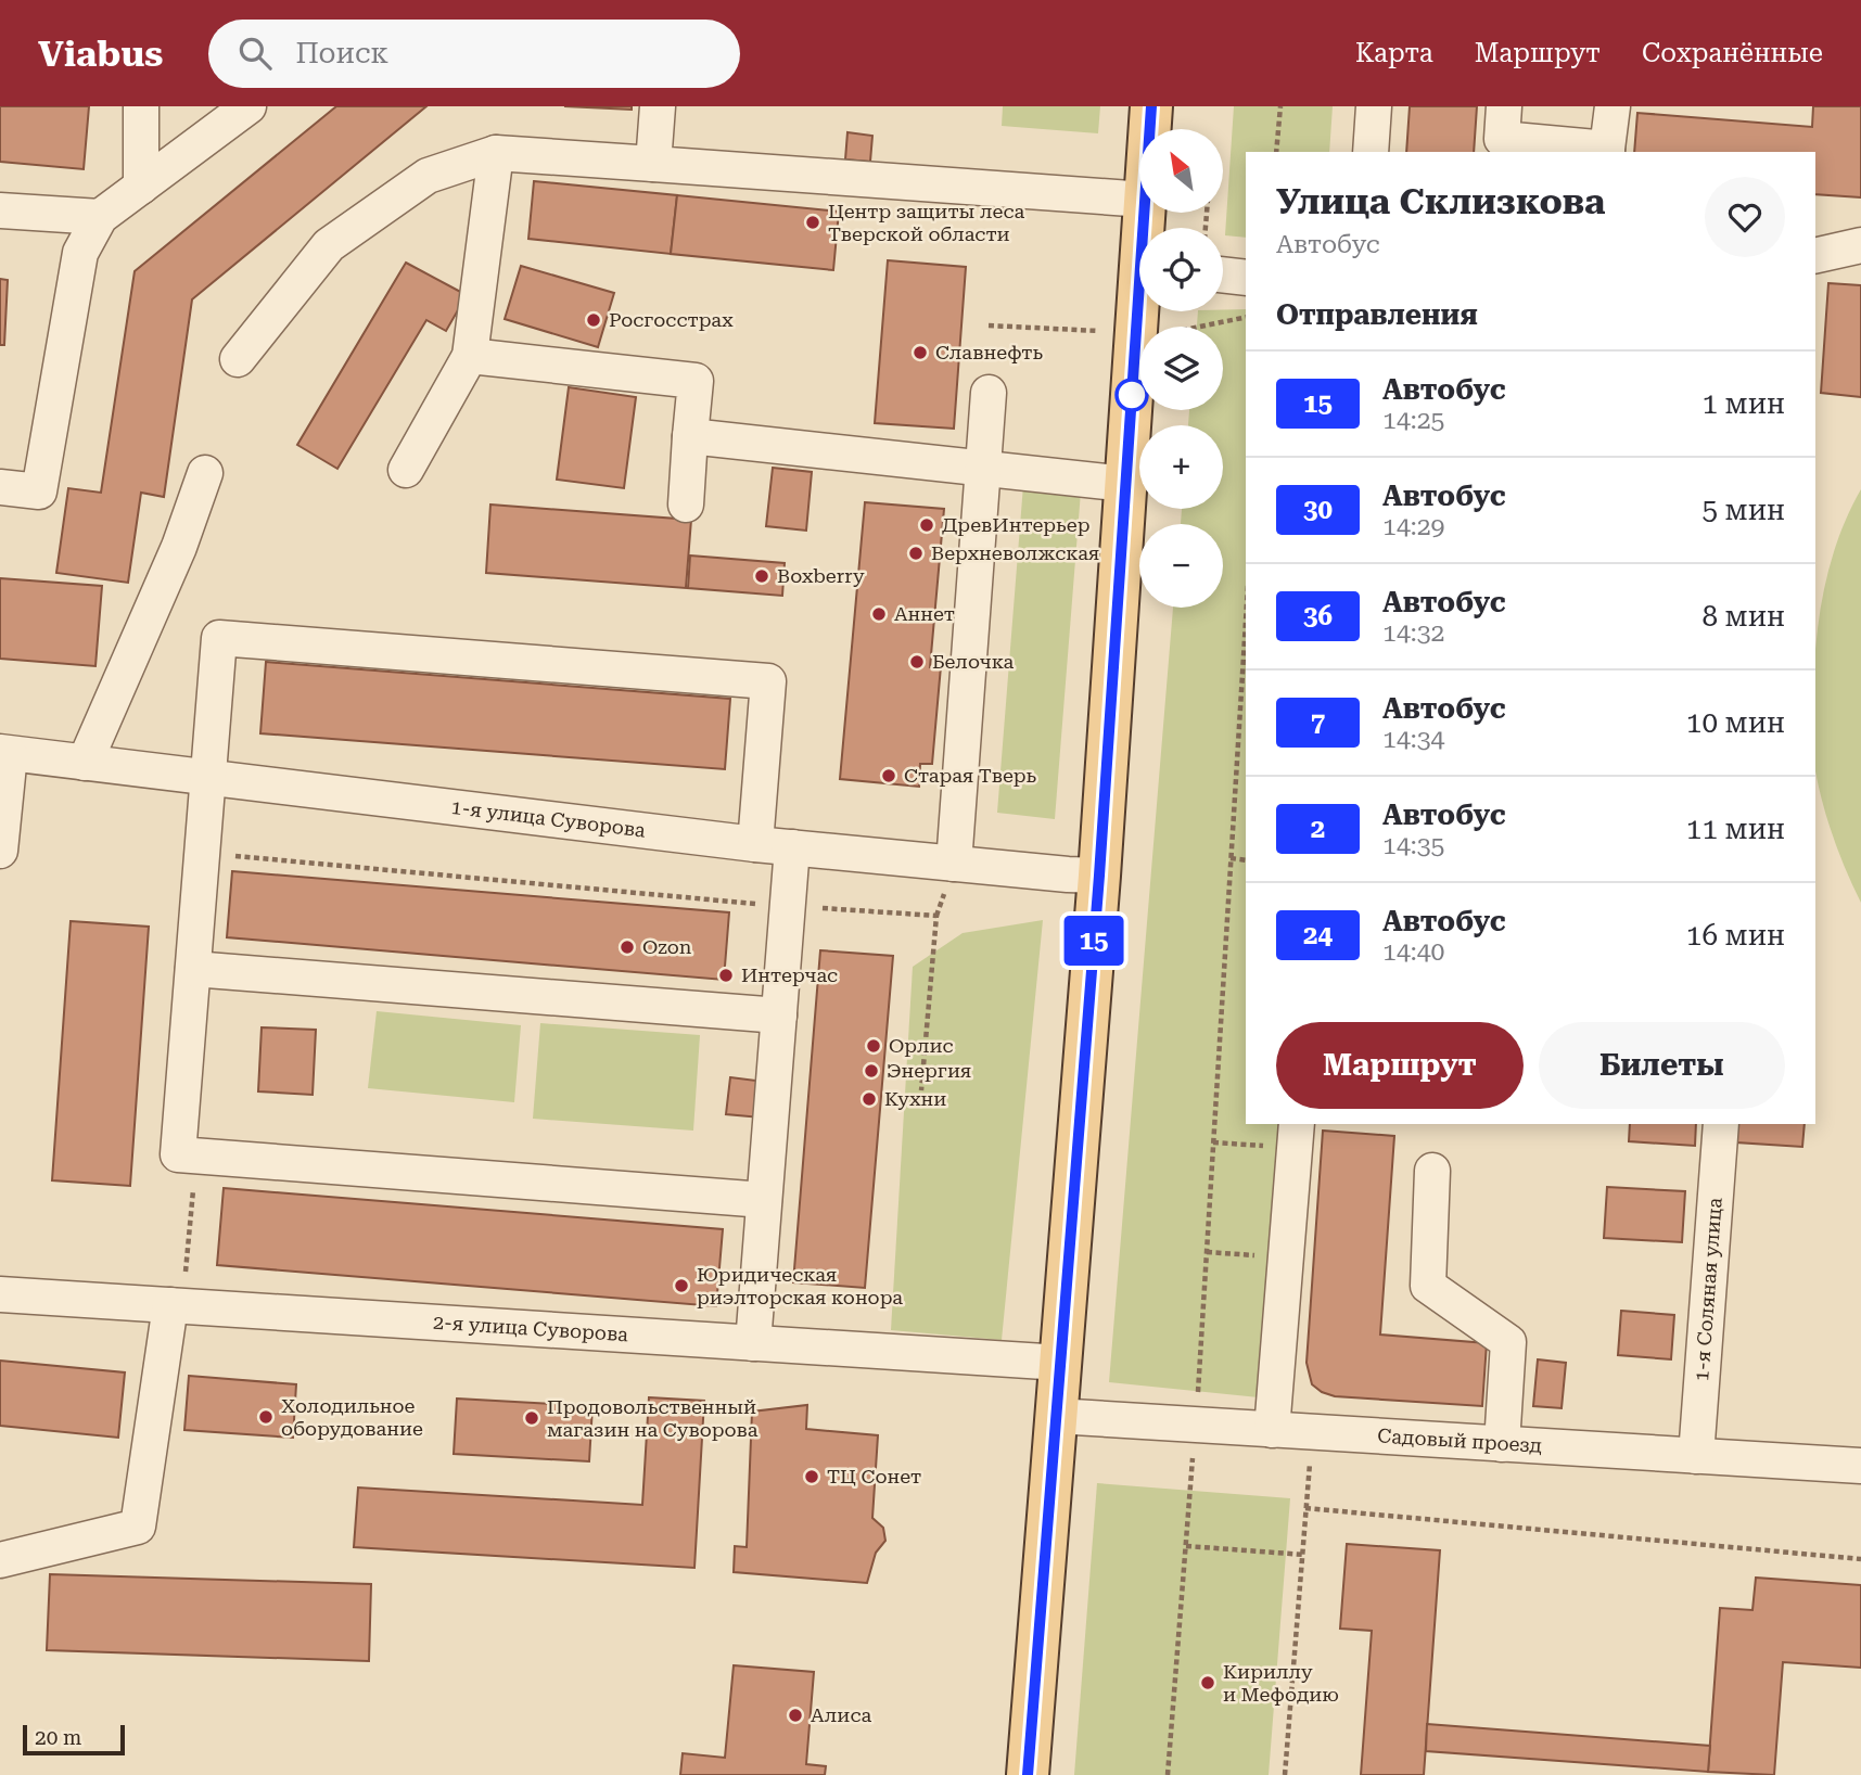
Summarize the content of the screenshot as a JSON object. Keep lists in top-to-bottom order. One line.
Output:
{"streets":{"street":["1-я улица Суворова","1-я Соляная улица","2-я улица Суворова","Садовый проезд"]},"crossings":[["1-я Соляная улица","Садовый проезд"]],"places":["Центр защиты леса Тверской области","Росгосстрах","Славнефть","ДревИнтерьер","Верхневолжская","Boxberry","Аннет","Белочка","Старая Тверь","Ozon","Интерчас","Орлис","Энергия","Кухни","Юридическая риэлторская конора","Холодильное оборудование","Продовольственный магазин на Суворова","ТЦ Сонет","Кириллу и Мефодию","Алиса"],"lines":["bus line 15"],"scale_bar":"20 m","north":"top left","page":{"header":"Viabus","search":"Поиск","nav":["Карта","Маршрут","Сохранённые"],"on_map":"15","map_buttons":["+","−"],"heading":[["Улица Склизкова","Автобус"],"Отправления"],"list":[{"mark":"15","name":"Автобус","note":"14:25","value":"1 мин"},{"mark":"30","name":"Автобус","note":"14:29","value":"5 мин"},{"mark":"36","name":"Автобус","note":"14:32","value":"8 мин"},{"mark":"7","name":"Автобус","note":"14:34","value":"10 мин"},{"mark":"2","name":"Автобус","note":"14:35","value":"11 мин"},{"mark":"24","name":"Автобус","note":"14:40","value":"16 мин"}],"buttons":["Маршрут","Билеты"],"scale":"20 m"}}
